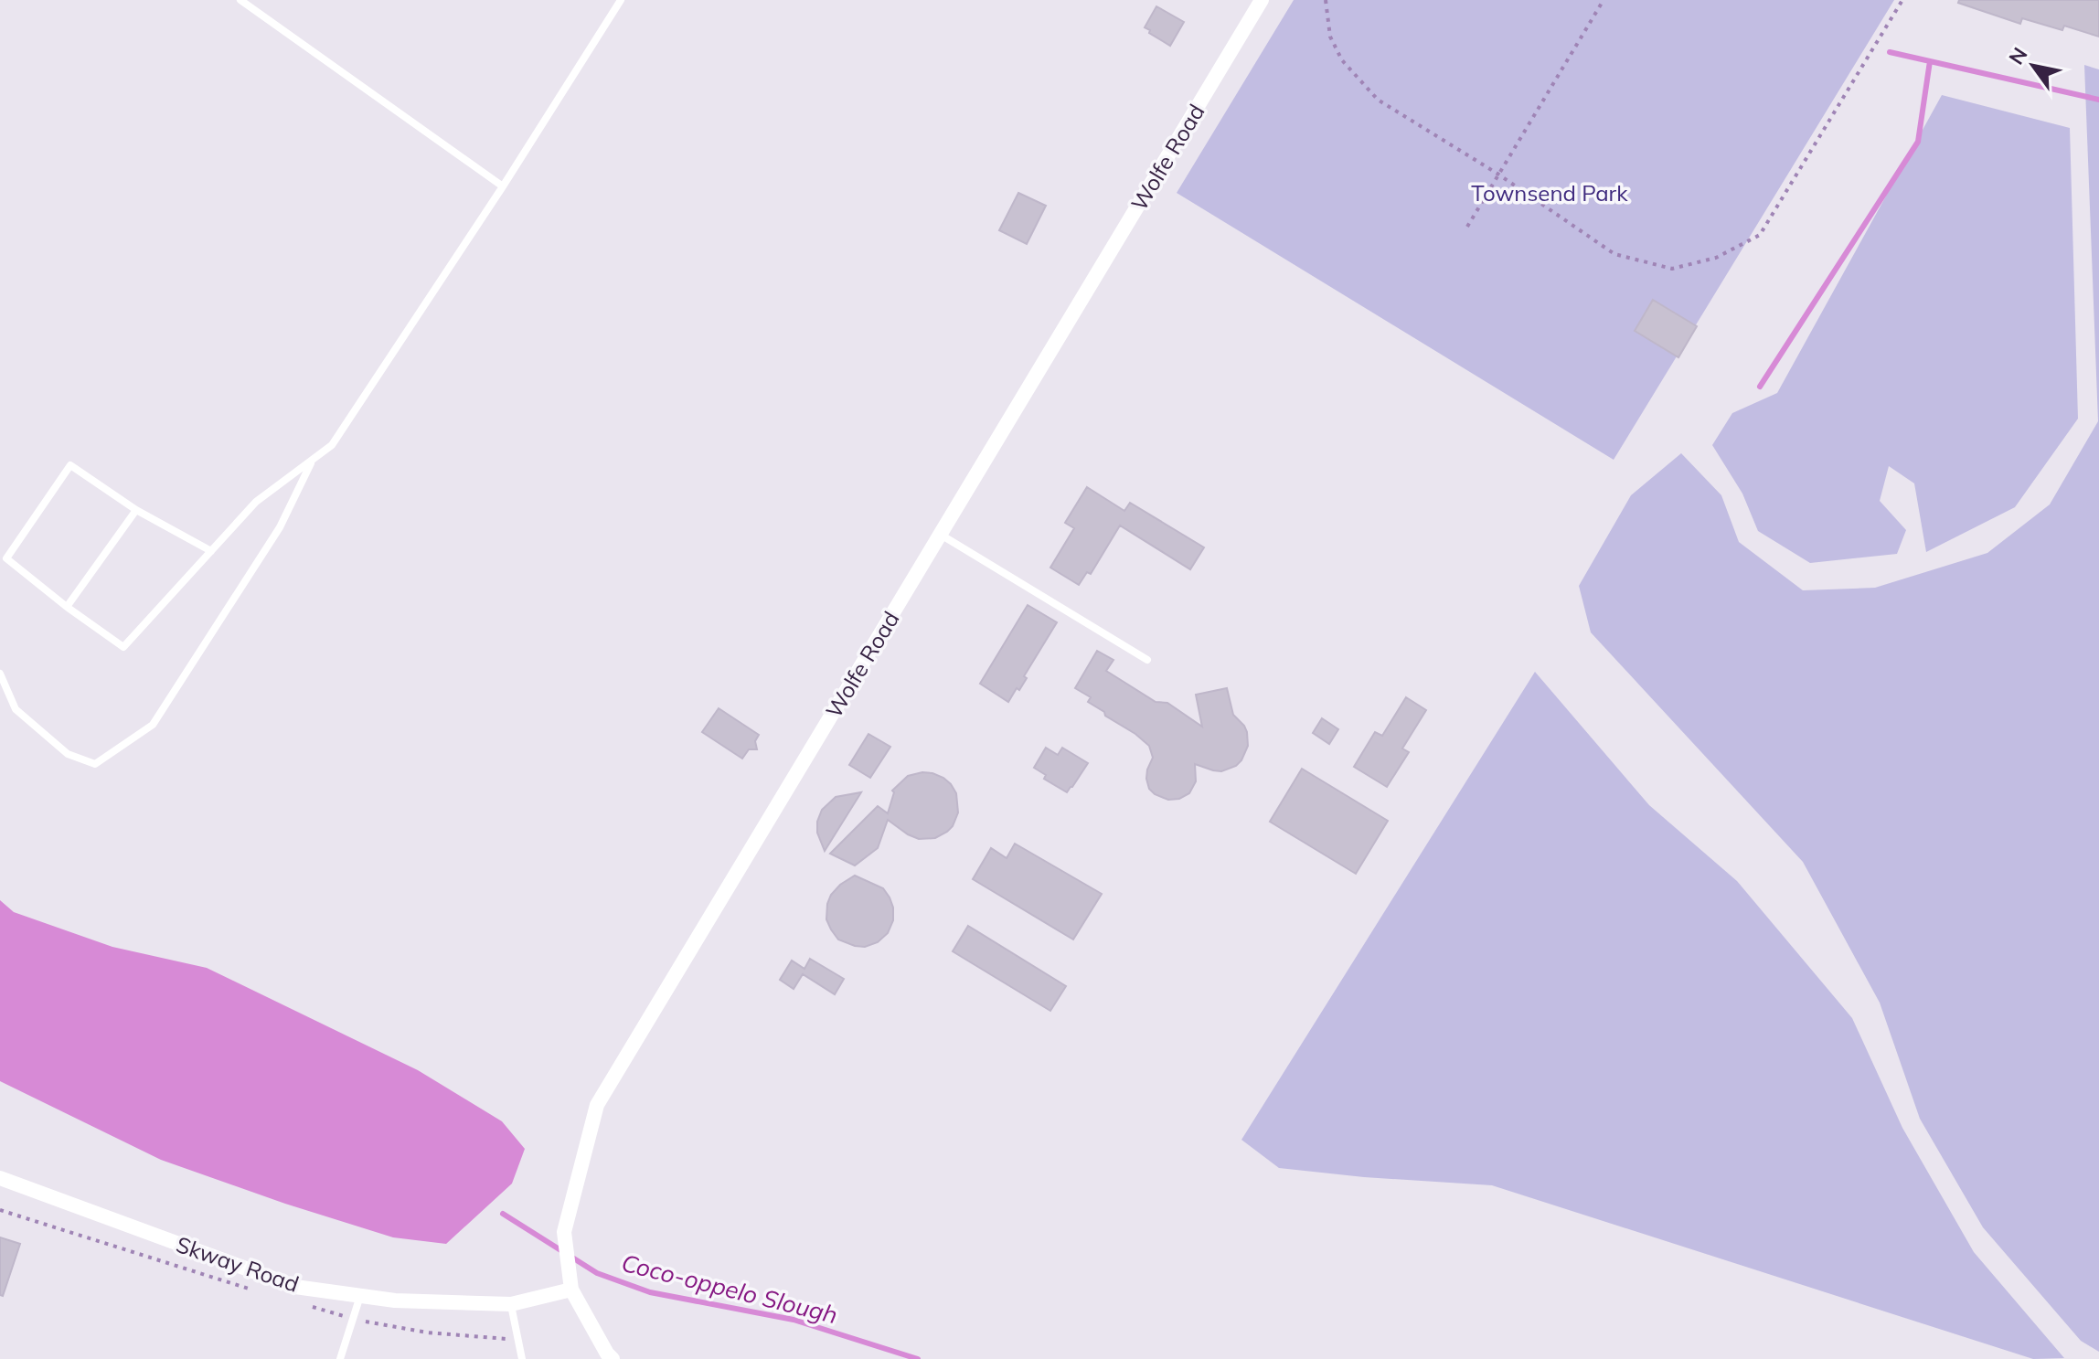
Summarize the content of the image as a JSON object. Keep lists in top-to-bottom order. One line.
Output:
{"streets":{"street":["Wolfe Road","Skway Road"]},"crossings":[["Wolfe Road","Skway Road"]],"water":["Coco-oppelo Slough"],"parks":["Townsend Park"],"north":"top left"}
